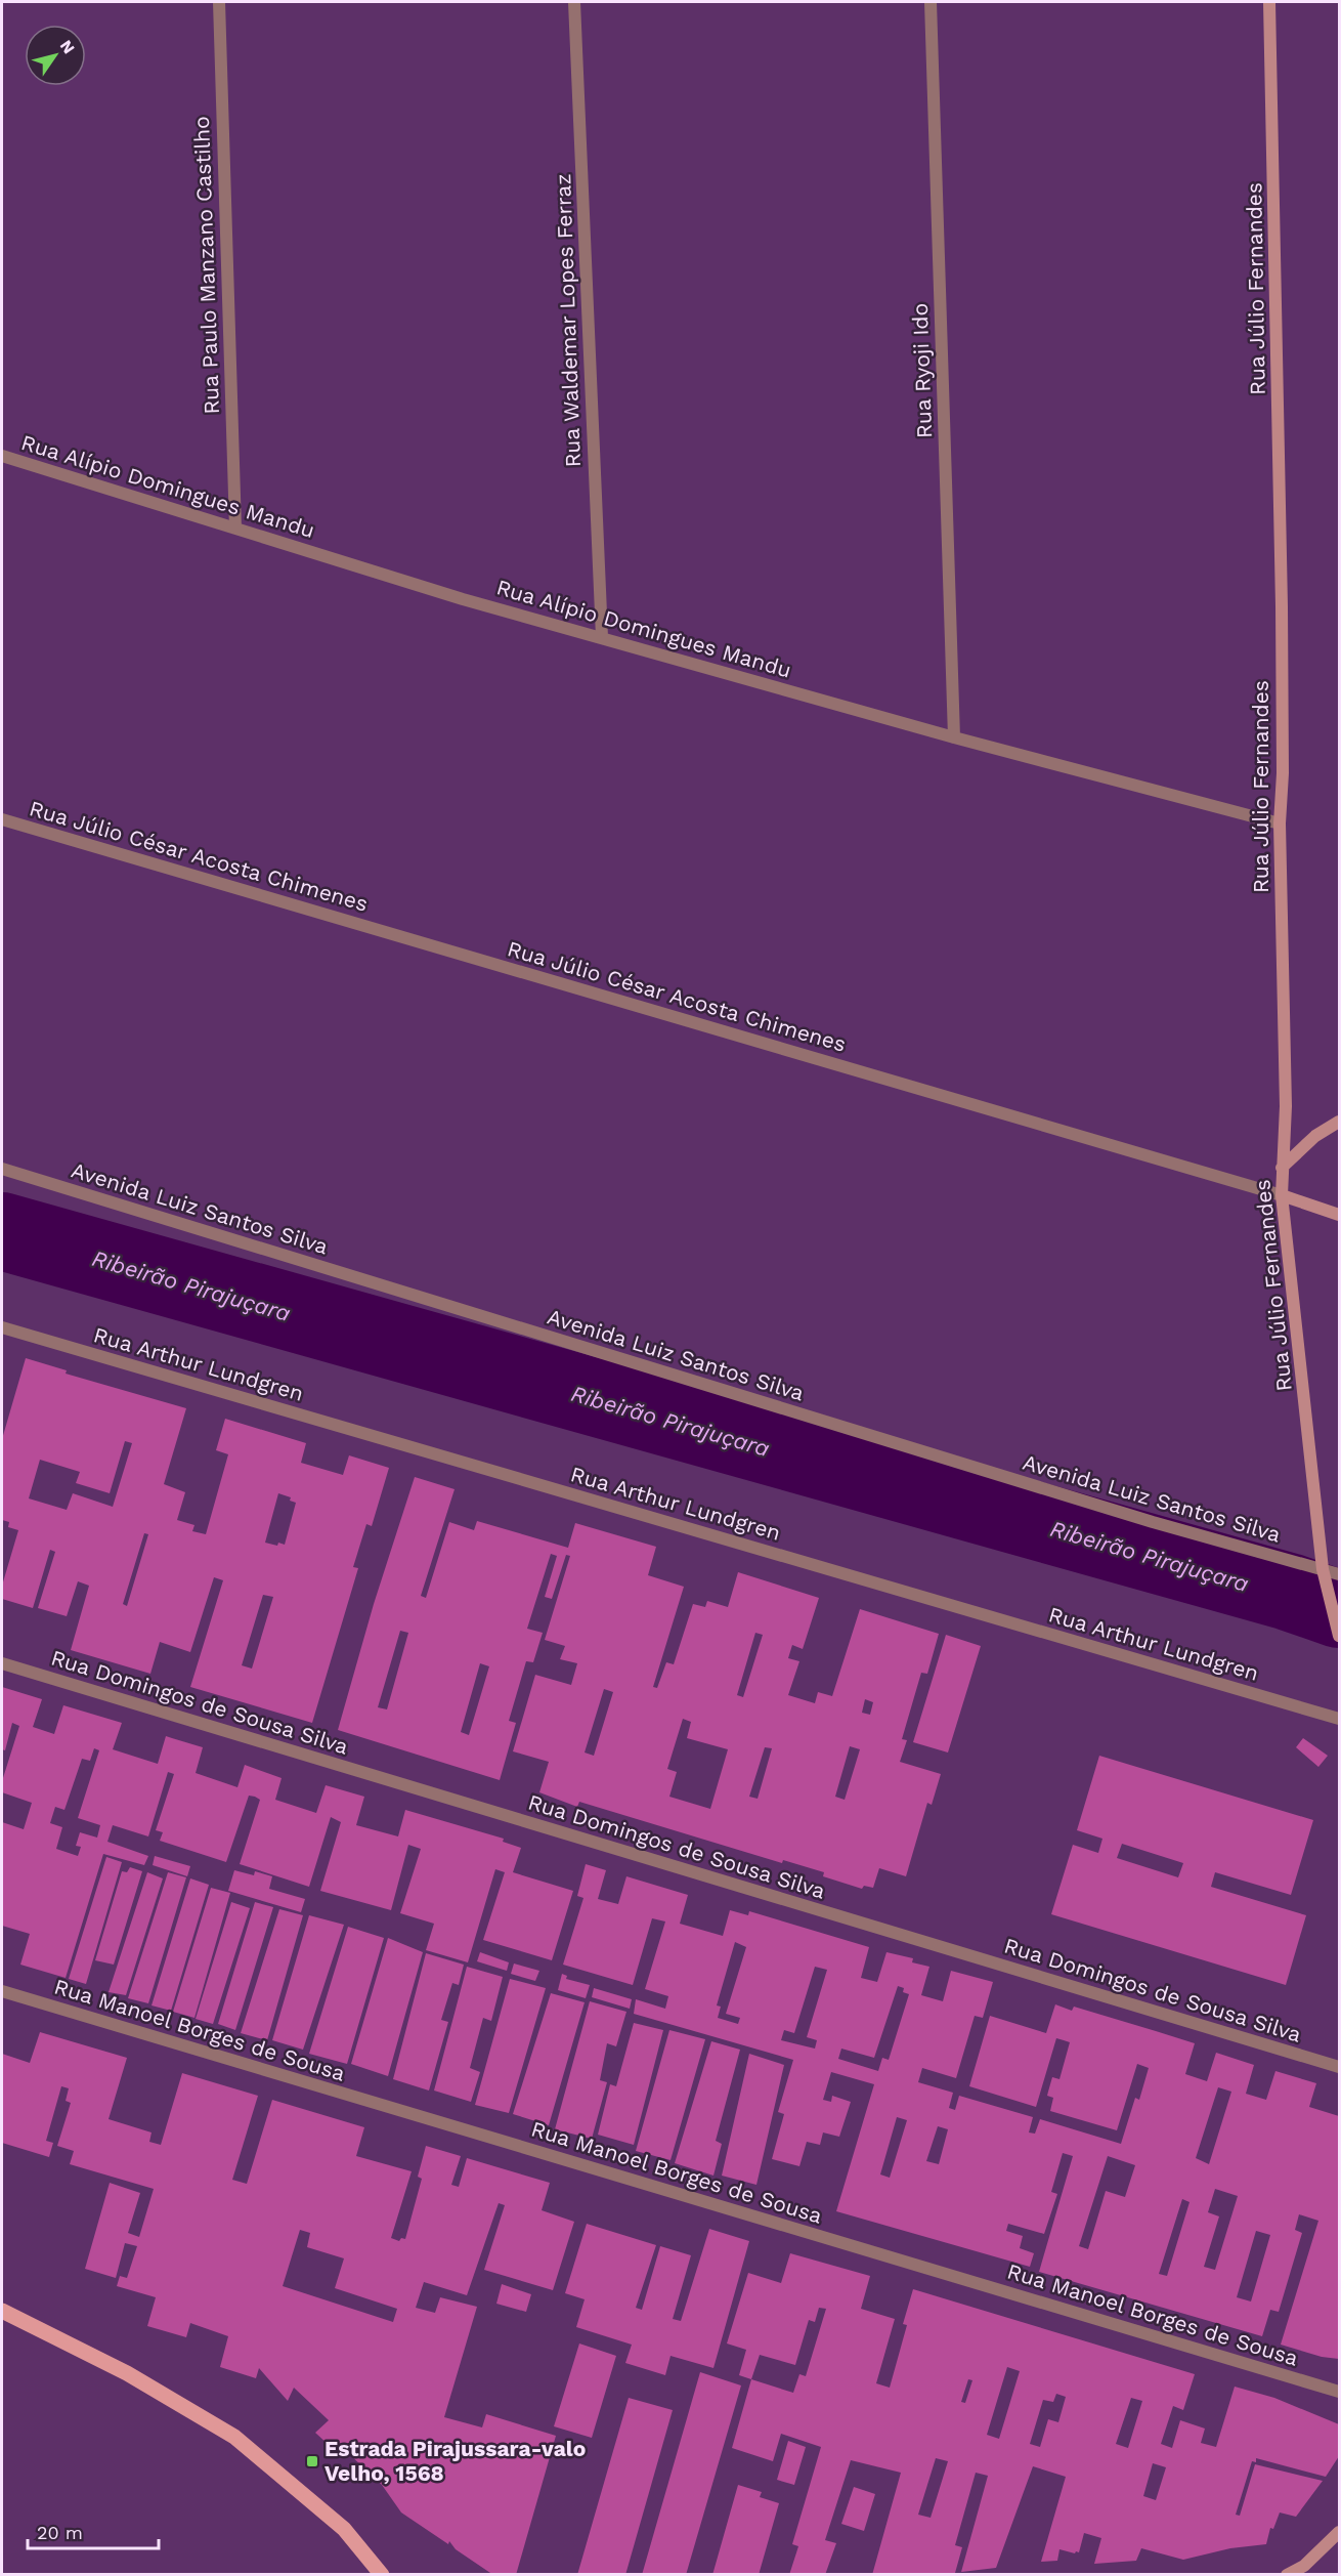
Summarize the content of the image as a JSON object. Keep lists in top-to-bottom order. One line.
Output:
{"streets":{"street":["Rua Paulo Manzano Castilho","Rua Júlio Fernandes","Rua Waldemar Lopes Ferraz","Rua Ryoji Ido","Rua Alípio Domingues Mandu","Rua Júlio César Acosta Chimenes","Avenida Luiz Santos Silva","Rua Arthur Lundgren","Rua Domingos de Sousa Silva","Rua Manoel Borges de Sousa"]},"crossings":[["Rua Paulo Manzano Castilho","Rua Alípio Domingues Mandu"],["Rua Júlio Fernandes","Rua Alípio Domingues Mandu"],["Rua Júlio Fernandes","Rua Júlio César Acosta Chimenes"],["Rua Júlio Fernandes","Avenida Luiz Santos Silva"],["Rua Waldemar Lopes Ferraz","Rua Alípio Domingues Mandu"],["Rua Ryoji Ido","Rua Alípio Domingues Mandu"]],"water":["Ribeirão Pirajuçara"],"places":{"transit":["Estrada Pirajussara-valo Velho, 1568"]},"scale_bar":"20 m","north":"top right"}
